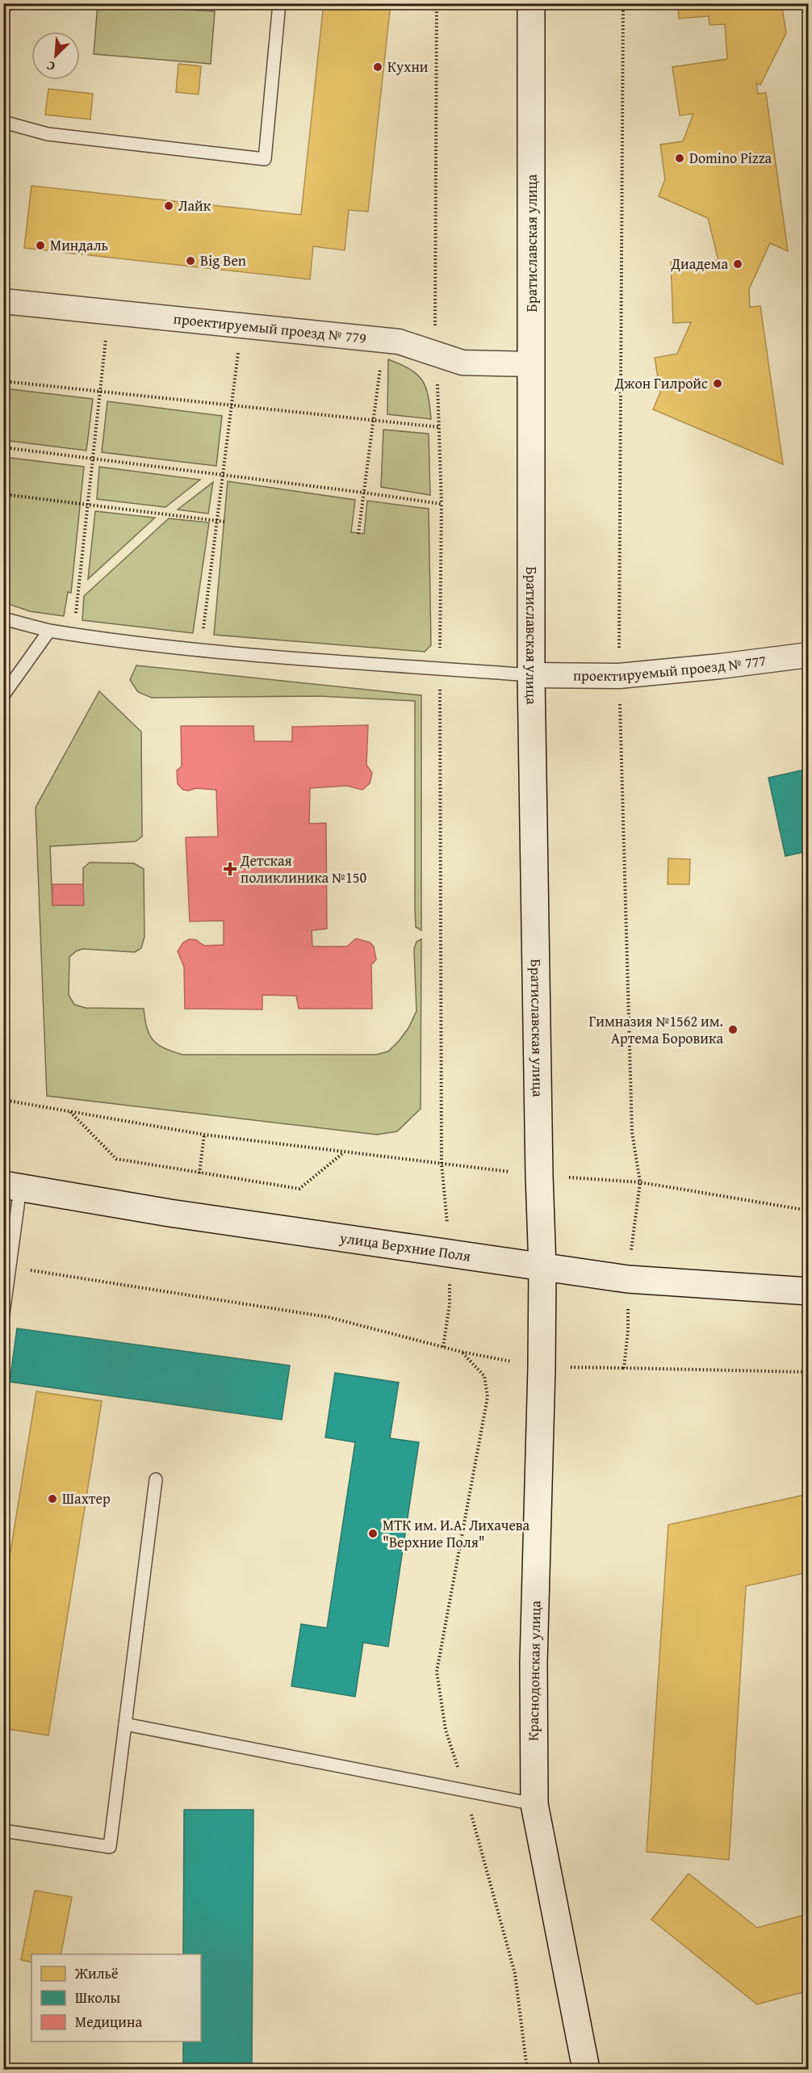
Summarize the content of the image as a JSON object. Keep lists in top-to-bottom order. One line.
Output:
{"streets":{"main road":["Братиславская улица","улица Верхние Поля","Краснодонская улица"],"street":["проектируемый проезд № 779","проектируемый проезд № 777"]},"crossings":[["Братиславская улица","проектируемый проезд № 779"],["Братиславская улица","проектируемый проезд № 777"],["Братиславская улица","улица Верхние Поля"],["Братиславская улица","Краснодонская улица"],["улица Верхние Поля","Краснодонская улица"]],"places":{"other":["Кухни","Domino Pizza","Лайк","Миндаль","Big Ben","Диадема","Джон Гилройс","Гимназия №1562 им. Артема Боровика","Шахтер","МТК им. И.А. Лихачева \"Верхние Поля\""],"health":["Детская поликлиника №150"]},"legend":["Жильё","Школы","Медицина"],"north":"bottom left"}
